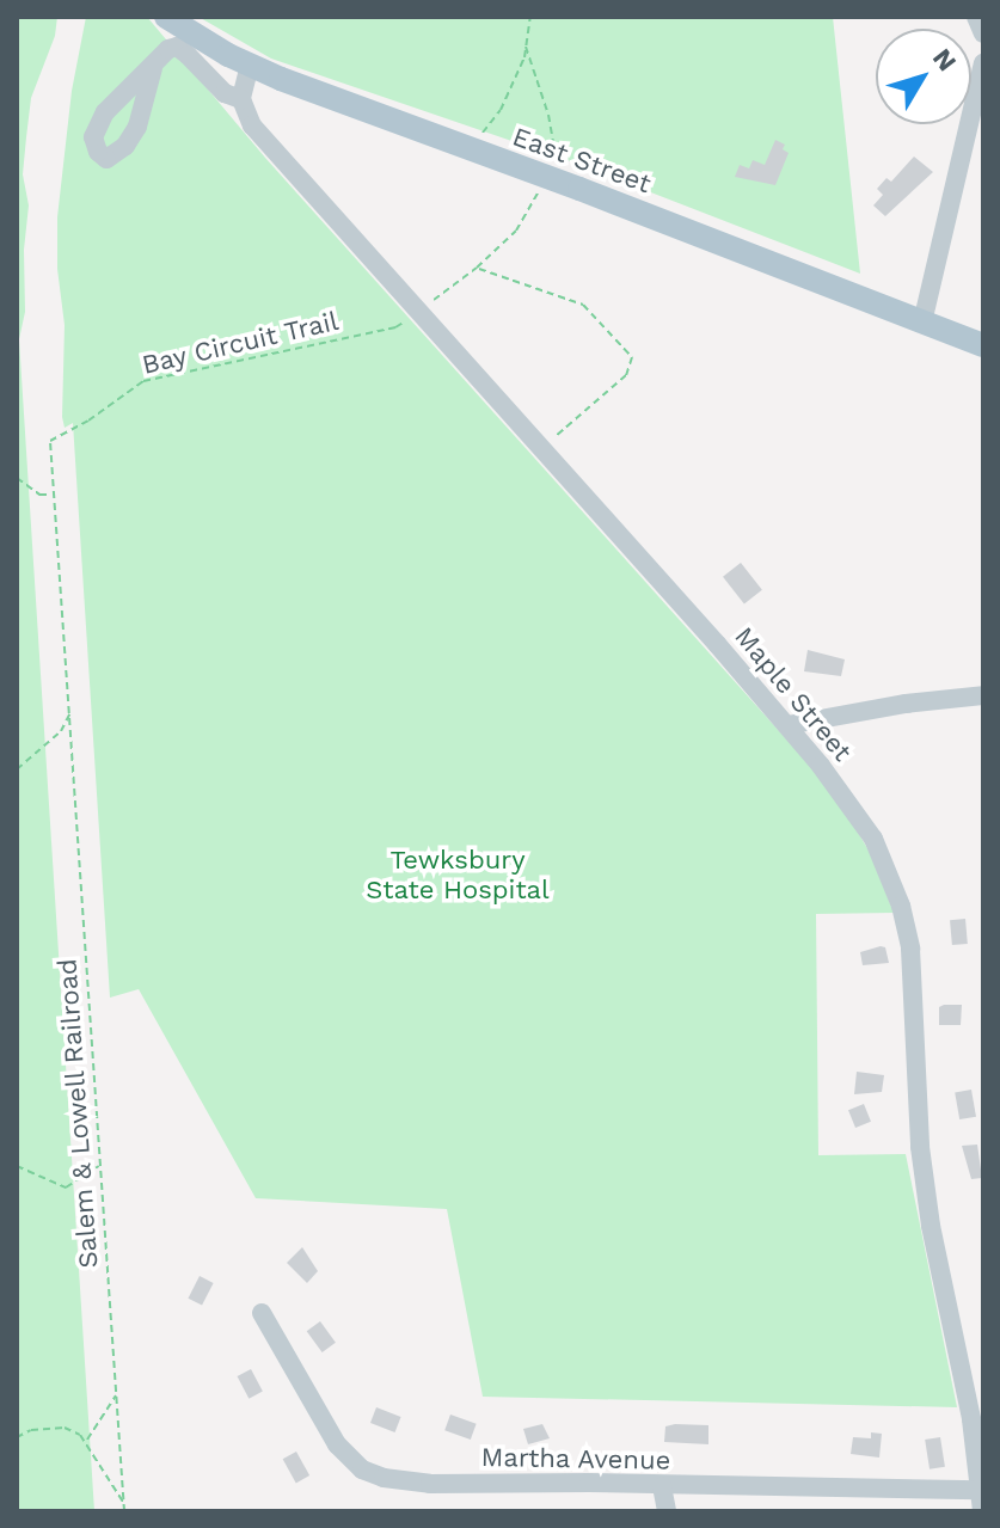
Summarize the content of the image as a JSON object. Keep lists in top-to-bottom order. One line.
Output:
{"streets":{"main road":["East Street"],"street":["Maple Street","Martha Avenue"],"path":["Bay Circuit Trail","Salem & Lowell Railroad"]},"crossings":[["East Street","Bay Circuit Trail"],["Bay Circuit Trail","Maple Street"],["Bay Circuit Trail","Salem & Lowell Railroad"],["Maple Street","Martha Avenue"]],"parks":["Tewksbury State Hospital"],"north":"top right"}
